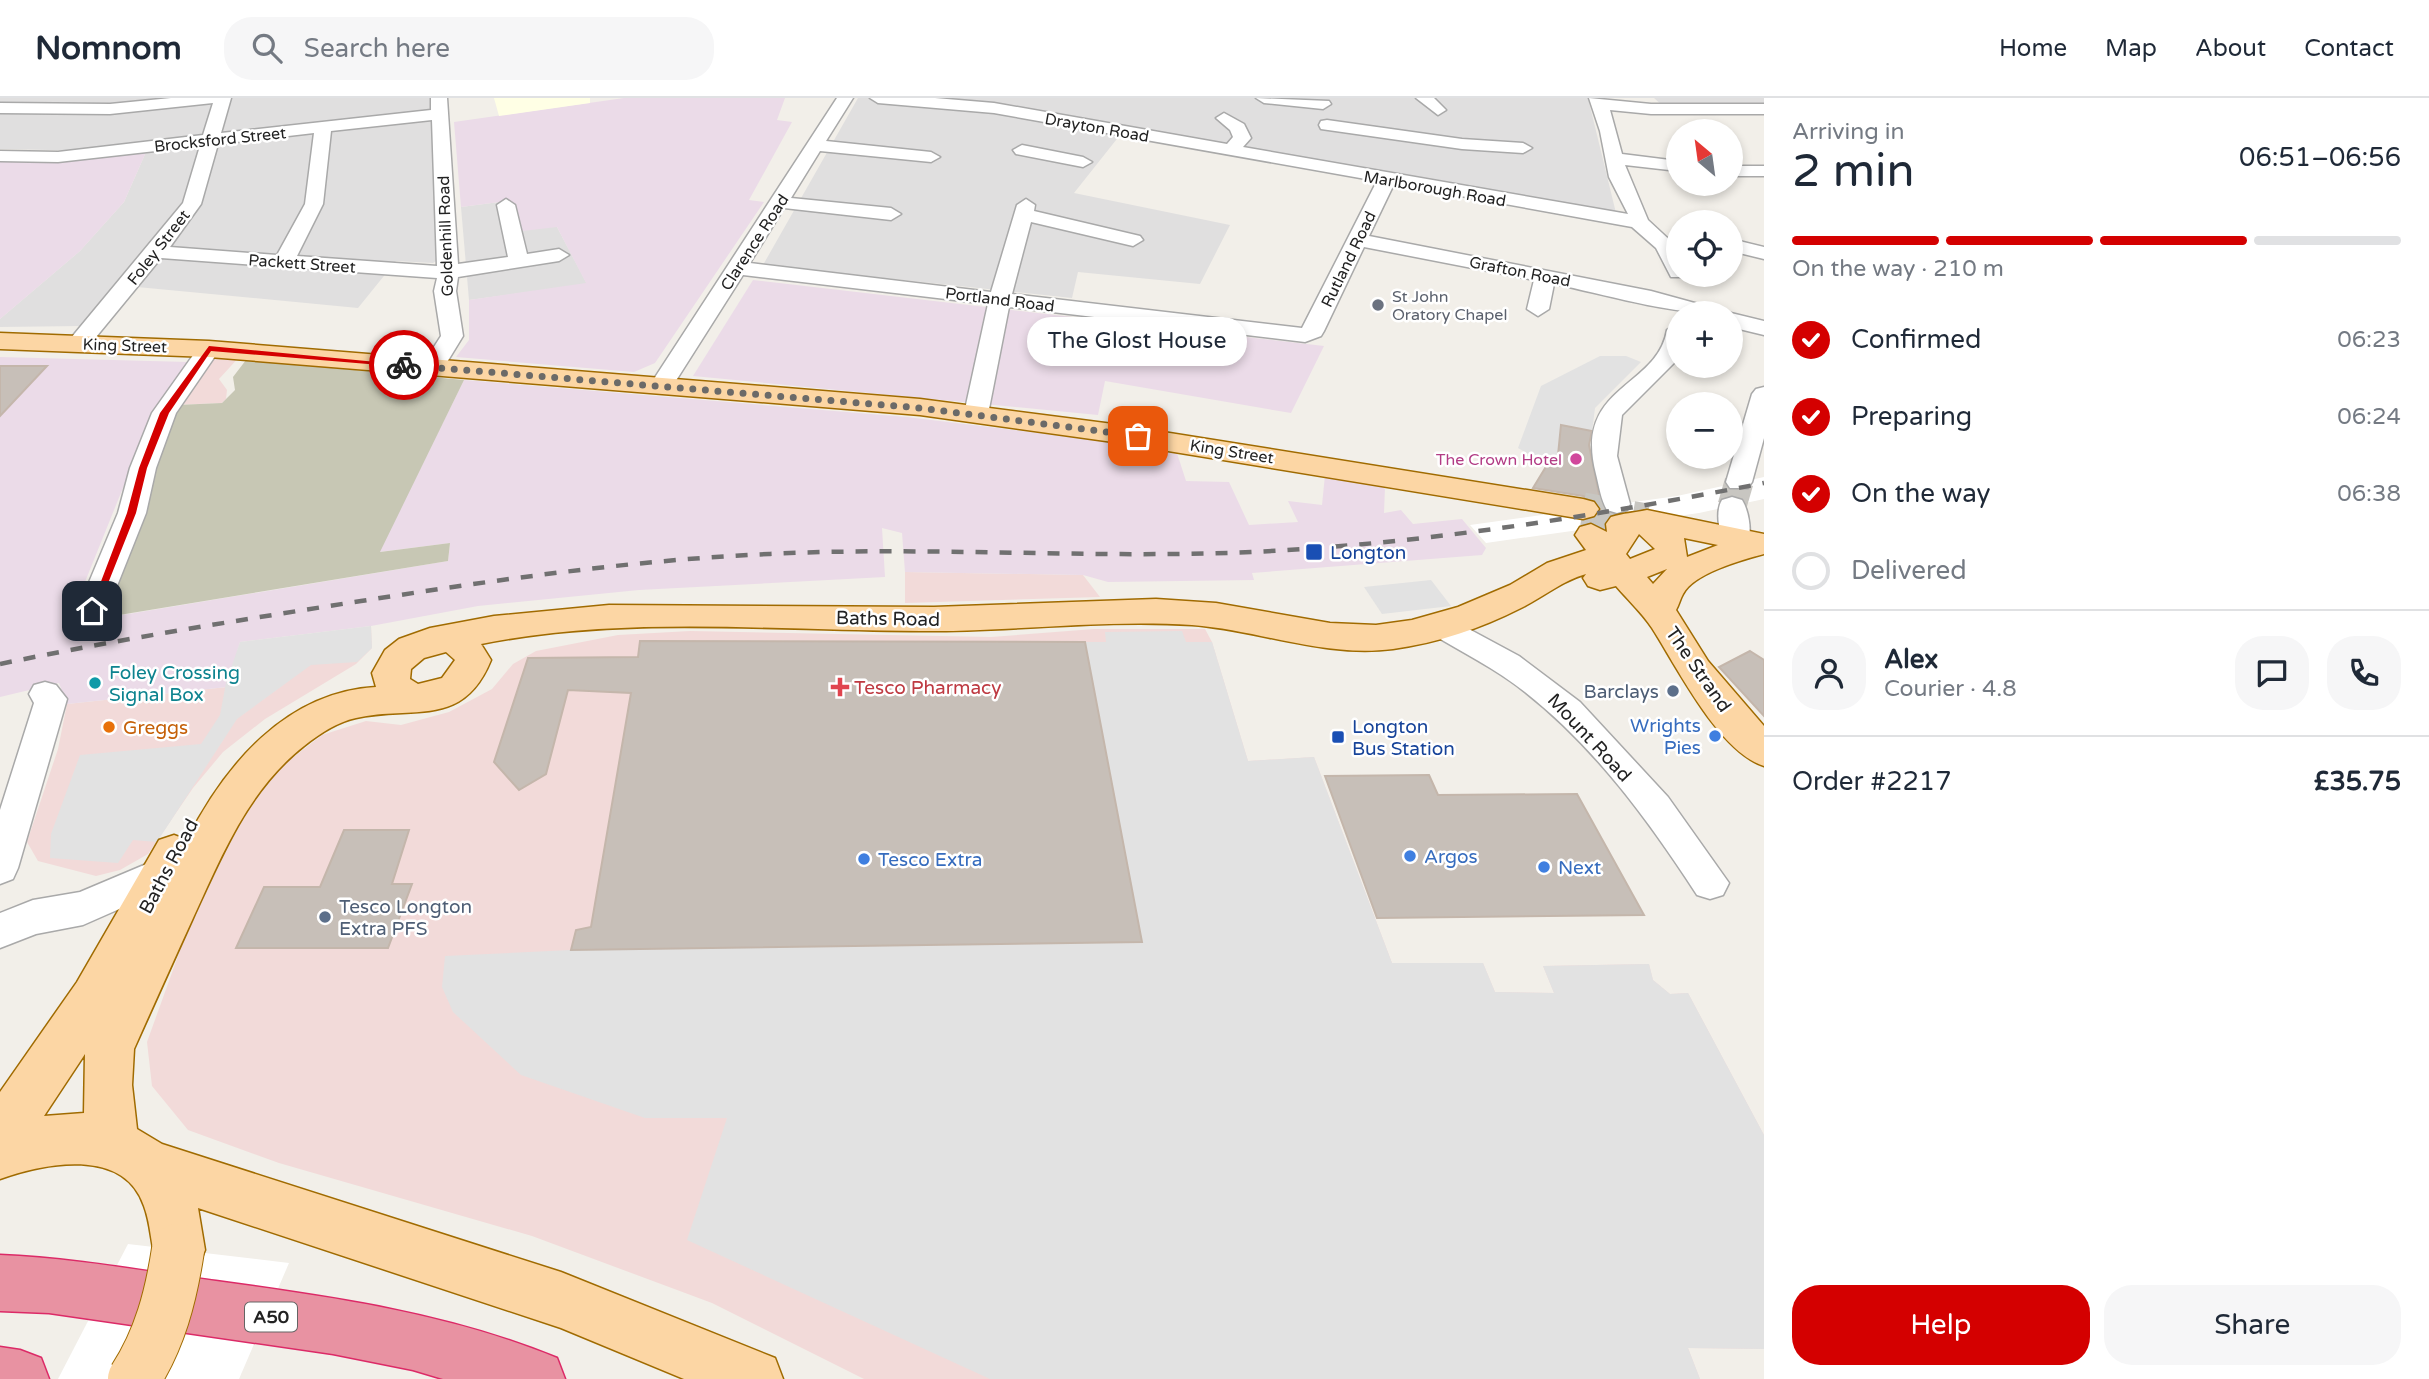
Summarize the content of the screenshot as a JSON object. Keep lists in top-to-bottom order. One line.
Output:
{"streets":{"highway":["A50"],"main road":["King Street","Baths Road","The Strand"],"street":["Drayton Road","Brocksford Street","Marlborough Road","Goldenhill Road","Clarence Road","Foley Street","Rutland Road","Packett Street","Grafton Road","Portland Road","Mount Road"]},"crossings":[["Drayton Road","Marlborough Road"],["Brocksford Street","Goldenhill Road"],["Brocksford Street","Foley Street"],["Marlborough Road","Rutland Road"],["Goldenhill Road","Packett Street"],["Goldenhill Road","King Street"],["Clarence Road","Portland Road"],["Clarence Road","King Street"],["Foley Street","Packett Street"],["Foley Street","King Street"],["Rutland Road","Grafton Road"],["Rutland Road","Portland Road"],["King Street","Baths Road"],["King Street","The Strand"],["Baths Road","The Strand"],["Baths Road","Mount Road"]],"places":{"other":["St John Oratory Chapel","The Glost House","The Crown Hotel","Foley Crossing Signal Box","Barclays","Greggs","Wrights Pies","Argos","Tesco Extra","Next","Tesco Longton Extra PFS"],"transit":["Longton","Longton Bus Station"],"health":["Tesco Pharmacy"]},"north":"top left","page":{"header":"Nomnom","search":"Search here","nav":["Home","Map","About","Contact"],"heading":["2 min","Arriving in","06:51–06:56"],"panel":["Alex","Courier · 4.8","Order #2217","£35.75"],"map_buttons":["+","−"],"bar":"On the way · 210 m","list":[["Confirmed","06:23"],["Preparing","06:24"],["On the way","06:38"],"Delivered"],"bubble":"The Glost House","buttons":["Help","Share"]}}
